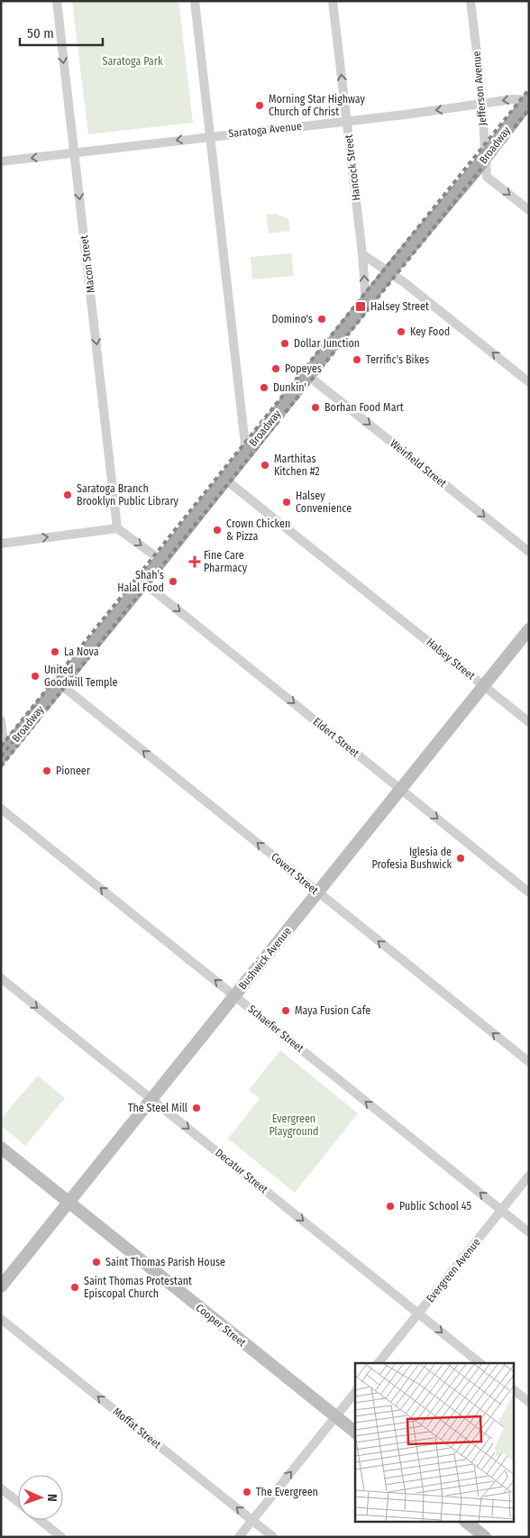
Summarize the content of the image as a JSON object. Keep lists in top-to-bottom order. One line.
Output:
{"streets":{"main road":["Broadway","Bushwick Avenue","Cooper Street"],"street":["Jefferson Avenue","Saratoga Avenue","Hancock Street","Macon Street","Weirfield Street","Halsey Street","Eldert Street","Covert Street","Schaefer Street","Decatur Street","Evergreen Avenue","Moffat Street"]},"crossings":[["Jefferson Avenue","Saratoga Avenue"],["Jefferson Avenue","Broadway"],["Saratoga Avenue","Broadway"],["Saratoga Avenue","Hancock Street"],["Saratoga Avenue","Macon Street"],["Broadway","Hancock Street"],["Broadway","Weirfield Street"],["Broadway","Halsey Street"],["Broadway","Eldert Street"],["Broadway","Covert Street"],["Halsey Street","Bushwick Avenue"],["Eldert Street","Bushwick Avenue"],["Covert Street","Bushwick Avenue"],["Bushwick Avenue","Schaefer Street"],["Bushwick Avenue","Decatur Street"],["Bushwick Avenue","Cooper Street"],["Schaefer Street","Evergreen Avenue"],["Decatur Street","Evergreen Avenue"]],"one_way":["Saratoga Avenue","Hancock Street","Macon Street","Weirfield Street","Eldert Street","Covert Street","Schaefer Street","Decatur Street","Moffat Street"],"parks":["Saratoga Park","Evergreen Playground"],"places":{"other":["Morning Star Highway Church of Christ","Domino's","Key Food","Dollar Junction","Terrific's Bikes","Popeyes","Dunkin'","Borhan Food Mart","Marthitas Kitchen #2","Saratoga Branch Brooklyn Public Library","Halsey Convenience","Crown Chicken & Pizza","Shah’s Halal Food","La Nova","United Goodwill Temple","Pioneer","Iglesia de Profesia Bushwick","Maya Fusion Cafe","The Steel Mill","Public School 45","Saint Thomas Parish House","Saint Thomas Protestant Episcopal Church","The Evergreen"],"transit":["Halsey Street"],"health":["Fine Care Pharmacy"]},"scale_bar":"50 m","north":"right"}
